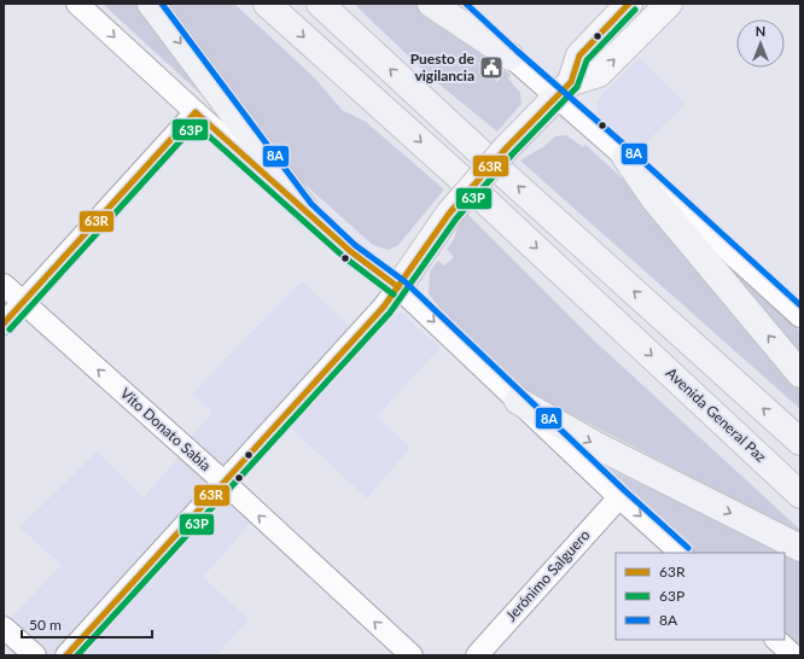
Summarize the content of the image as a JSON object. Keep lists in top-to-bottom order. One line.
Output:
{"streets":{"highway":["Avenida General Paz"],"street":["Vito Donato Sabia","Jerónimo Salguero"]},"one_way":["Vito Donato Sabia"],"places":{"public building":["Puesto de vigilancia"]},"lines":["transit line 63R","transit line 8A","transit line 63P"],"legend":["63R","63P","8A"],"scale_bar":"50 m","north":"top"}
